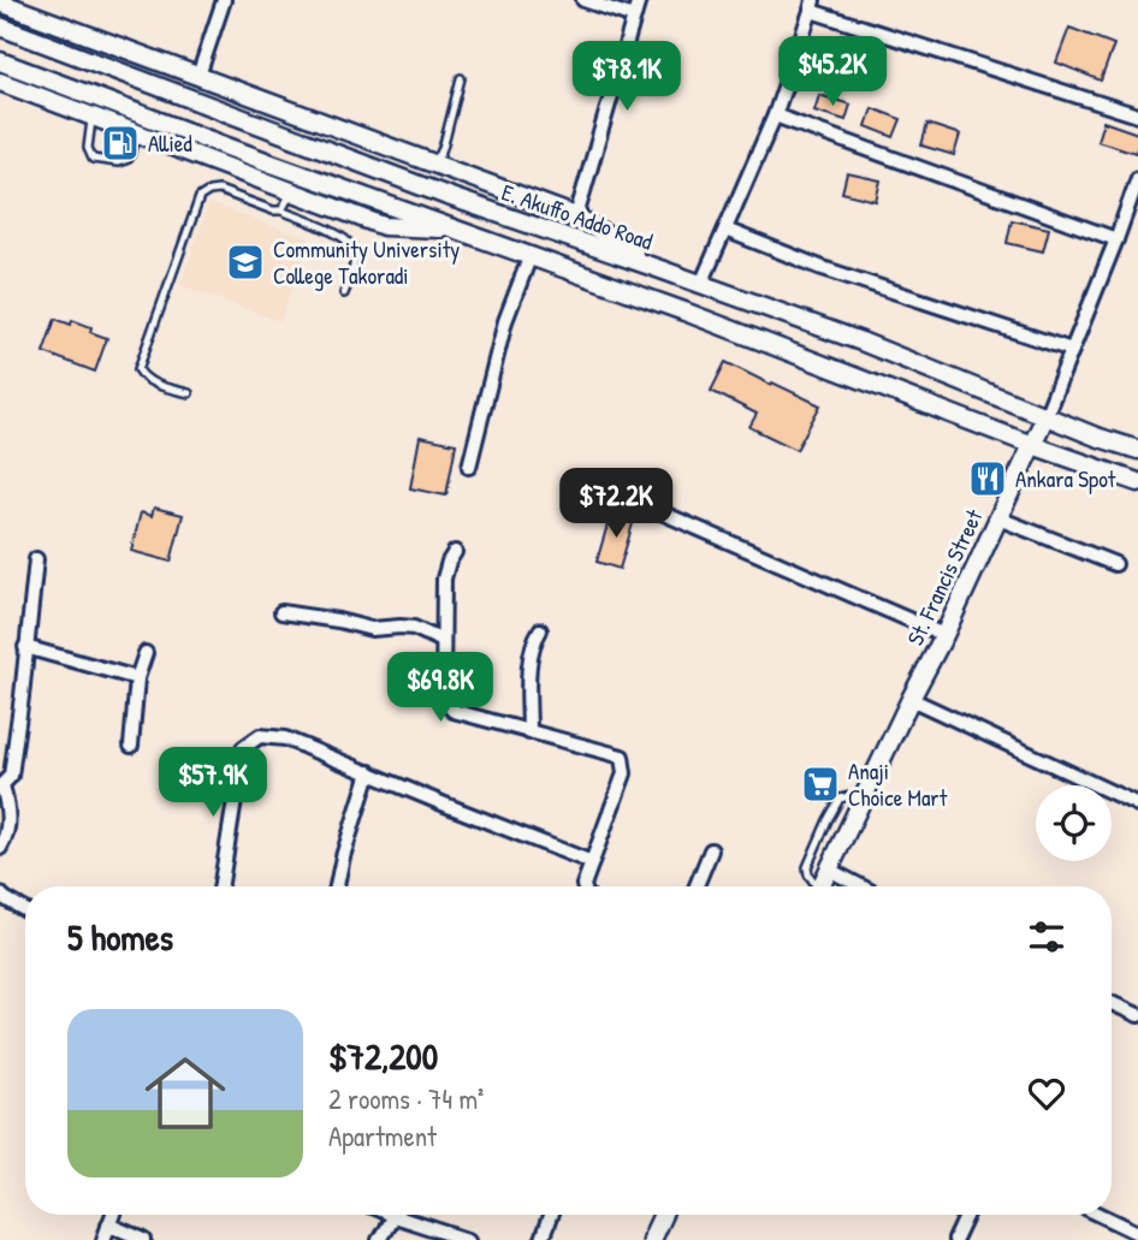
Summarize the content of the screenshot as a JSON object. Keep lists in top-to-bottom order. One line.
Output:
{"streets":{"main road":["E. Akuffo Addo Road","St. Francis Street"]},"crossings":[["E. Akuffo Addo Road","St. Francis Street"]],"places":{"fuel station":["Allied"],"school or university":["Community University College Takoradi"],"restaurant":["Ankara Spot"],"supermarket":["Anaji Choice Mart"]},"page":{"price":["$45.2K","$78.1K","$72.2K","$69.8K","$57.9K"],"heading":"5 homes","list":[{"name":"$72,200","note":"2 rooms · 74 m² · Apartment"}]}}
